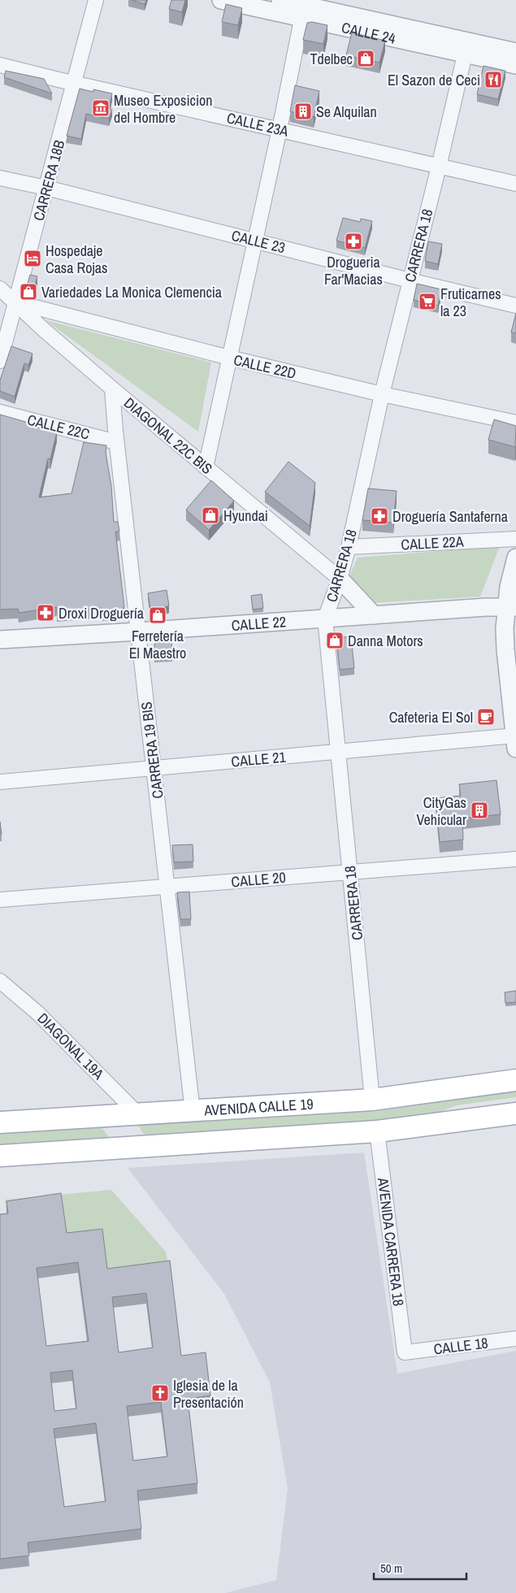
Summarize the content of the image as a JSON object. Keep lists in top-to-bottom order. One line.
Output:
{"streets":{"main road":["AVENIDA CALLE 19"],"street":["CALLE 24","CALLE 23A","CARRERA 18B","CALLE 23","CARRERA 18","CALLE 22D","CALLE 22C","DIAGONAL 22C BIS","CALLE 22A","CALLE 22","CARRERA 19 BIS","CALLE 21","CALLE 20","DIAGONAL 19A","AVENIDA CARRERA 18","CALLE 18"]},"crossings":[["CALLE 24","CARRERA 18"],["CALLE 23A","CARRERA 18B"],["CALLE 23A","CARRERA 18"],["CARRERA 18B","CALLE 23"],["CARRERA 18B","CALLE 22D"],["CARRERA 18B","DIAGONAL 22C BIS"],["CALLE 23","CARRERA 18"],["CARRERA 18","CALLE 22D"],["CARRERA 18","DIAGONAL 22C BIS"],["CARRERA 18","CALLE 22A"],["CARRERA 18","CALLE 22"],["CARRERA 18","CALLE 21"],["CARRERA 18","CALLE 20"],["CARRERA 18","AVENIDA CALLE 19"],["CALLE 22D","DIAGONAL 22C BIS"],["CALLE 22C","CARRERA 19 BIS"],["DIAGONAL 22C BIS","CARRERA 19 BIS"],["CALLE 22","CARRERA 19 BIS"],["CARRERA 19 BIS","CALLE 21"],["CARRERA 19 BIS","CALLE 20"],["CARRERA 19 BIS","AVENIDA CALLE 19"],["DIAGONAL 19A","AVENIDA CALLE 19"],["AVENIDA CARRERA 18","CALLE 18"]],"places":{"shop":["Tdelbec","Variedades La Monica Clemencia","Hyundai","Ferretería El Maestro","Danna Motors"],"restaurant":["El Sazon de Ceci"],"museum":["Museo Exposicion del Hombre"],"building":["Se Alquilan","CityGas Vehicular"],"pharmacy":["Drogueria Far'Macias","Droguería Santaferna","Droxi Droguería"],"hotel":["Hospedaje Casa Rojas"],"supermarket":["Fruticarnes la 23"],"cafe":["Cafeteria El Sol"],"church":["Iglesia de la Presentación"]},"scale_bar":"50 m"}
